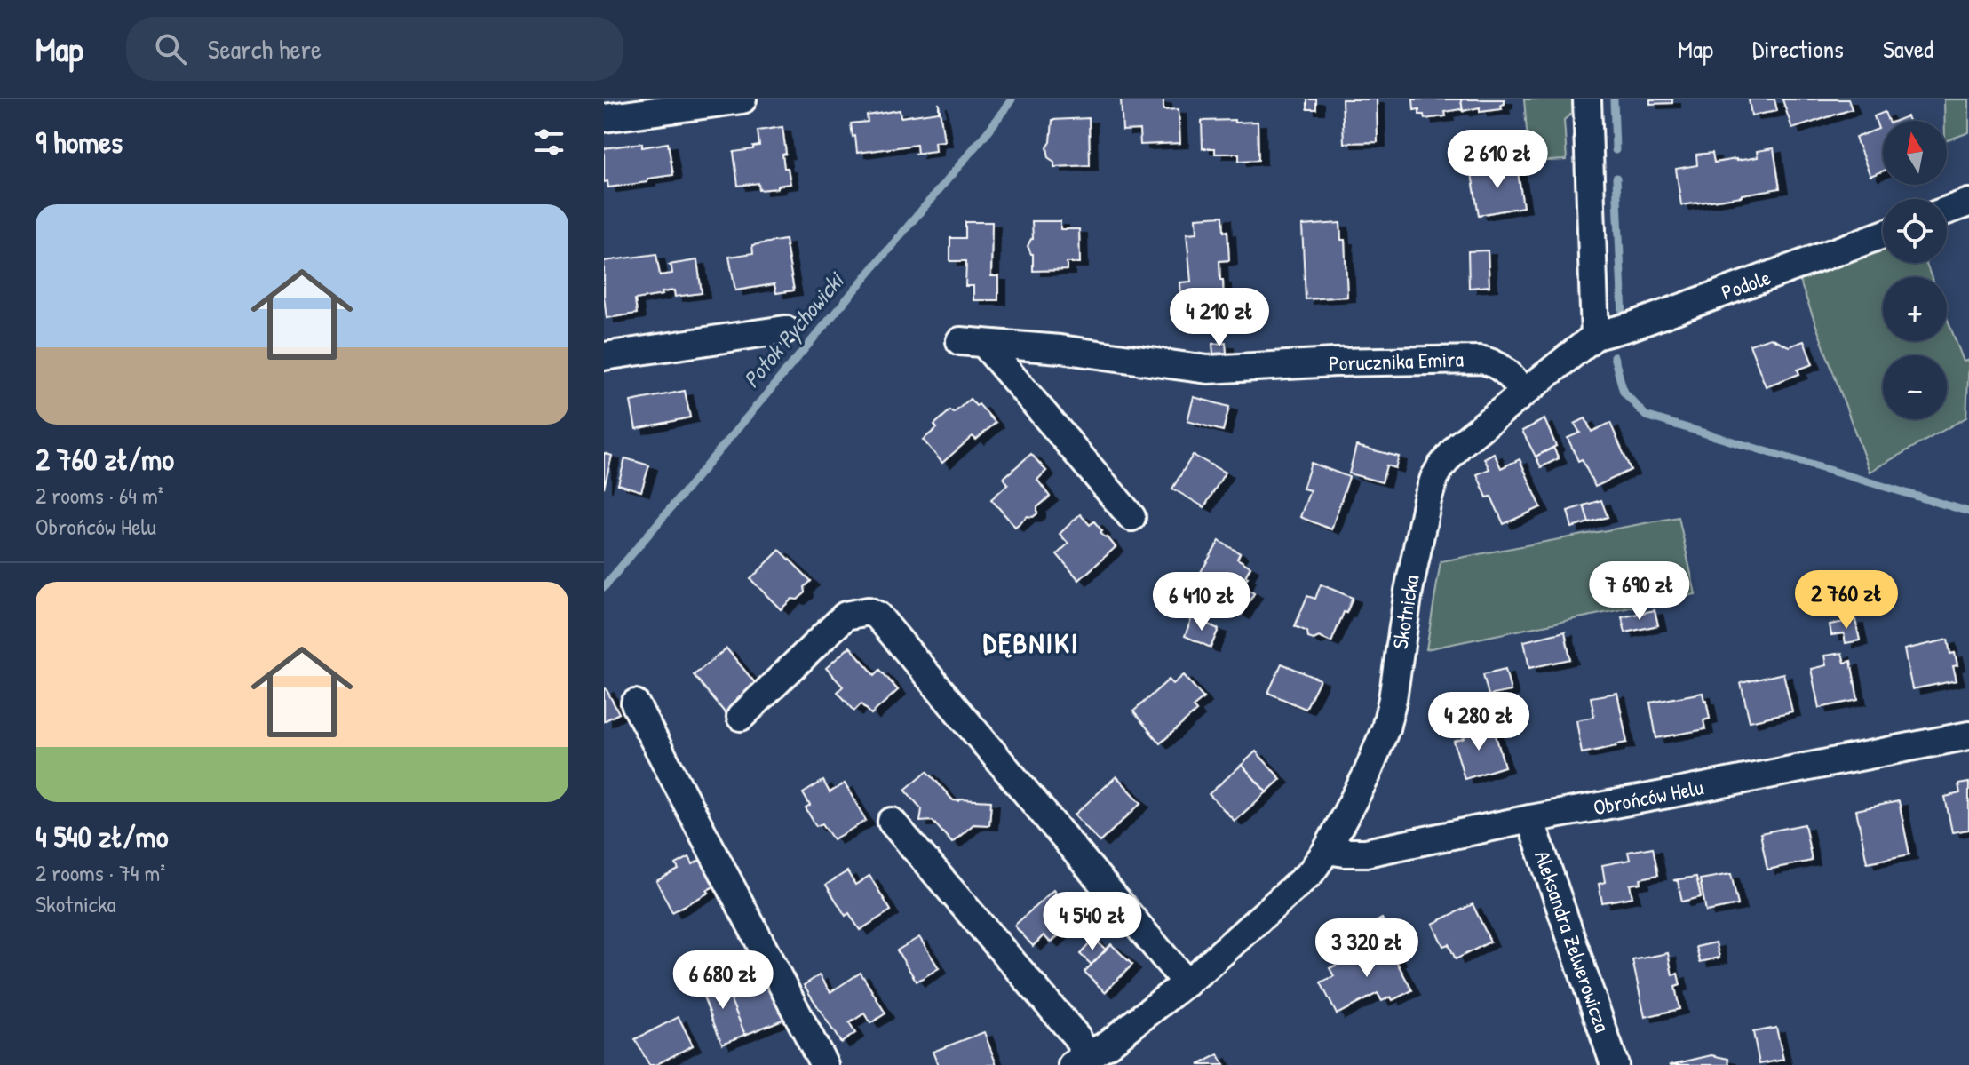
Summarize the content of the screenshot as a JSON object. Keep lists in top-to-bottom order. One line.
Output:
{"streets":{"street":["Podole","Porucznika Emira","Skotnicka","Obrońców Helu","Aleksandra Zelwerowicza"]},"crossings":[["Podole","Skotnicka"],["Porucznika Emira","Skotnicka"],["Skotnicka","Obrońców Helu"],["Obrońców Helu","Aleksandra Zelwerowicza"]],"districts":["DĘBNIKI"],"water":["Potok Pychowicki"],"north":"top","page":{"header":"Map","search":"Search here","nav":["Map","Directions","Saved"],"heading":"9 homes","map_buttons":["+","−"],"price":["2 610 zł","4 210 zł","7 690 zł","2 760 zł","6 410 zł","4 280 zł","4 540 zł","3 320 zł","6 680 zł"],"list":[{"name":"2 760 zł/mo","note":"2 rooms · 64 m² · Obrońców Helu"},{"name":"4 540 zł/mo","note":"2 rooms · 74 m² · Skotnicka"}]}}
